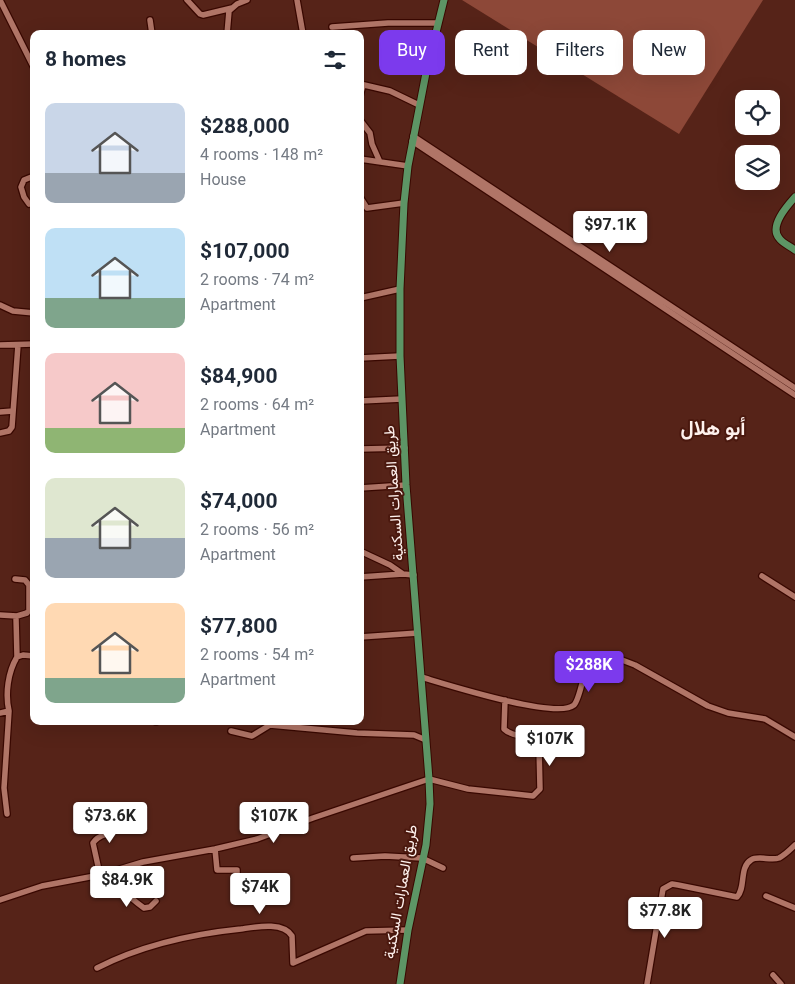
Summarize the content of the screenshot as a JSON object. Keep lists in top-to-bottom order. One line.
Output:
{"streets":{"main road":["طريق العمارات السكنية"]},"districts":["أبو هلال"],"page":{"chip":["Buy","Rent","Filters","New"],"heading":"8 homes","list":[{"name":"$288,000","note":"4 rooms · 148 m² · House"},{"name":"$107,000","note":"2 rooms · 74 m² · Apartment"},{"name":"$84,900","note":"2 rooms · 64 m² · Apartment"},{"name":"$74,000","note":"2 rooms · 56 m² · Apartment"},{"name":"$77,800","note":"2 rooms · 54 m² · Apartment"}],"price":["$97.1K","$288K","$107K","$73.6K","$107K","$84.9K","$74K","$77.8K"]}}
